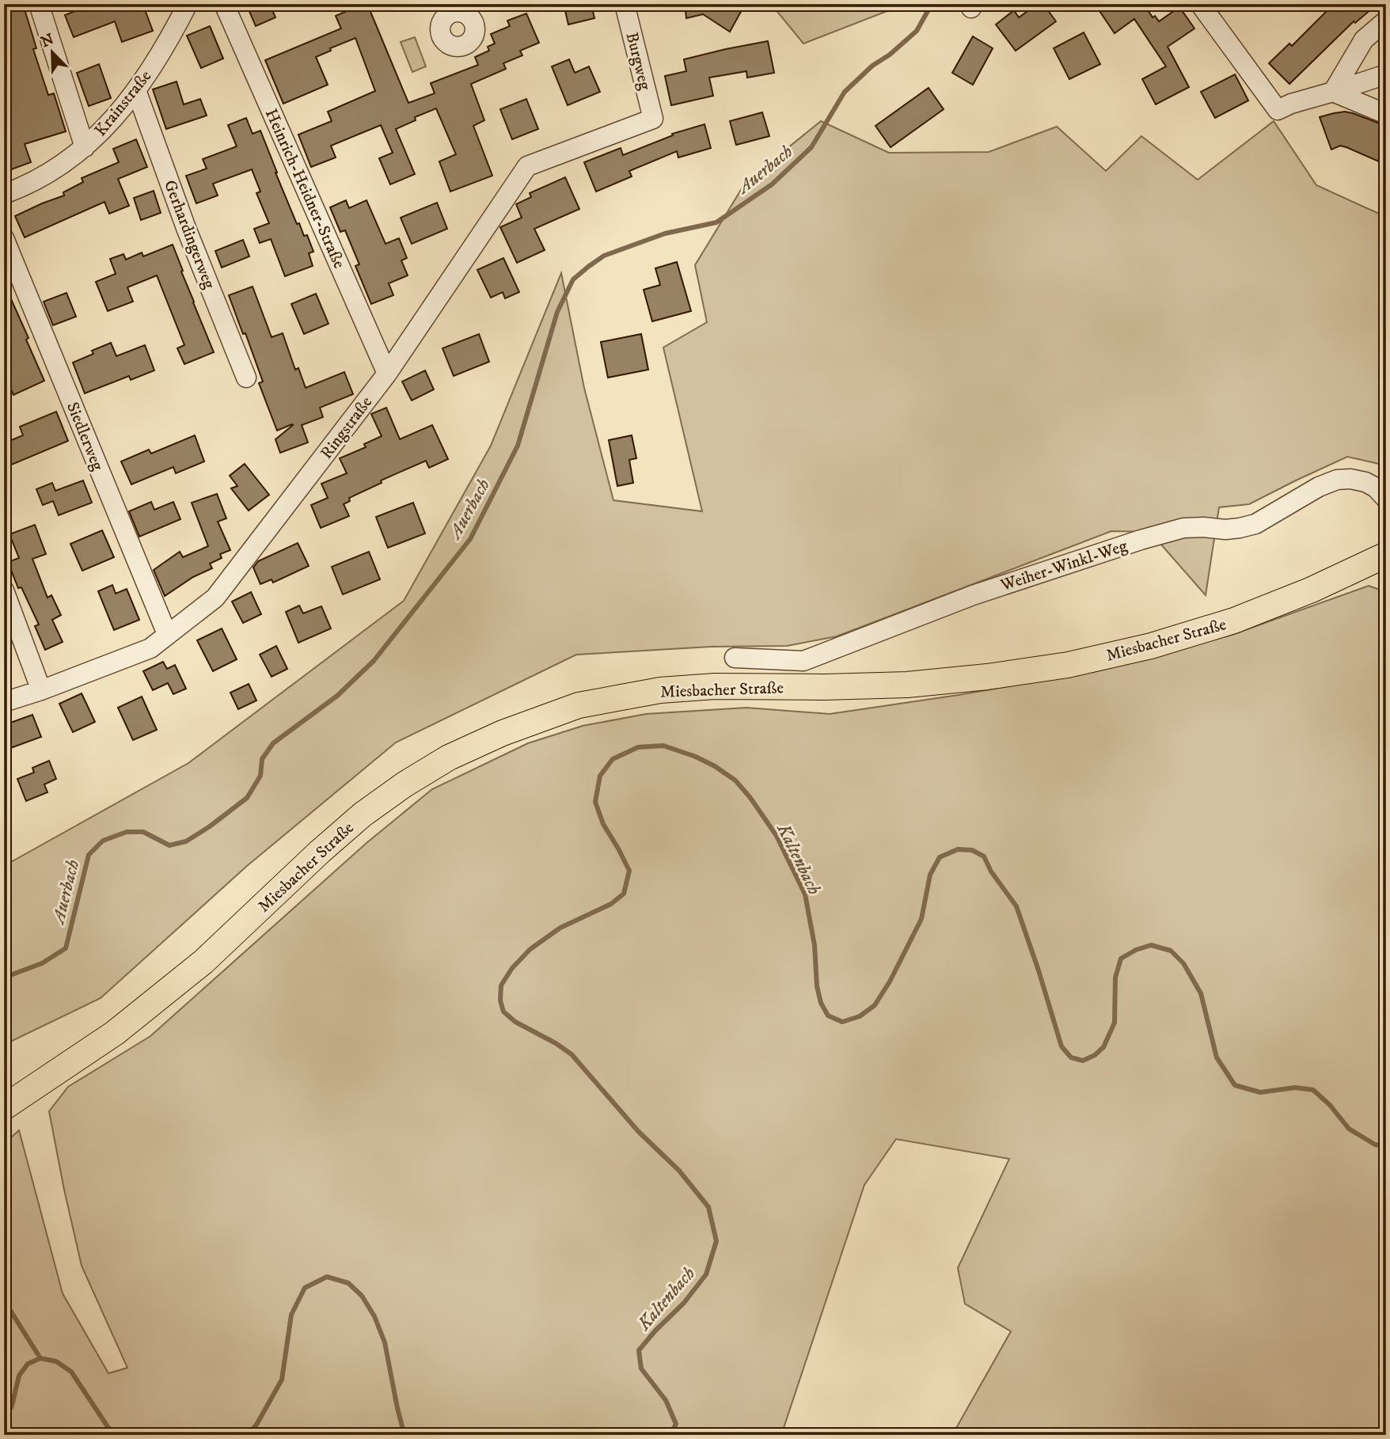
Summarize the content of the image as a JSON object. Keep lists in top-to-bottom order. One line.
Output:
{"streets":{"main road":["Miesbacher Straße"],"street":["Burgweg","Krainstraße","Heinrich-Heidner-Straße","Gerhardingerweg","Ringstraße","Siedlerweg","Weiher-Winkl-Weg"]},"crossings":[["Burgweg","Ringstraße"],["Krainstraße","Gerhardingerweg"],["Heinrich-Heidner-Straße","Ringstraße"],["Ringstraße","Siedlerweg"]],"water":["Auerbach","Kaltenbach"],"north":"top left"}
